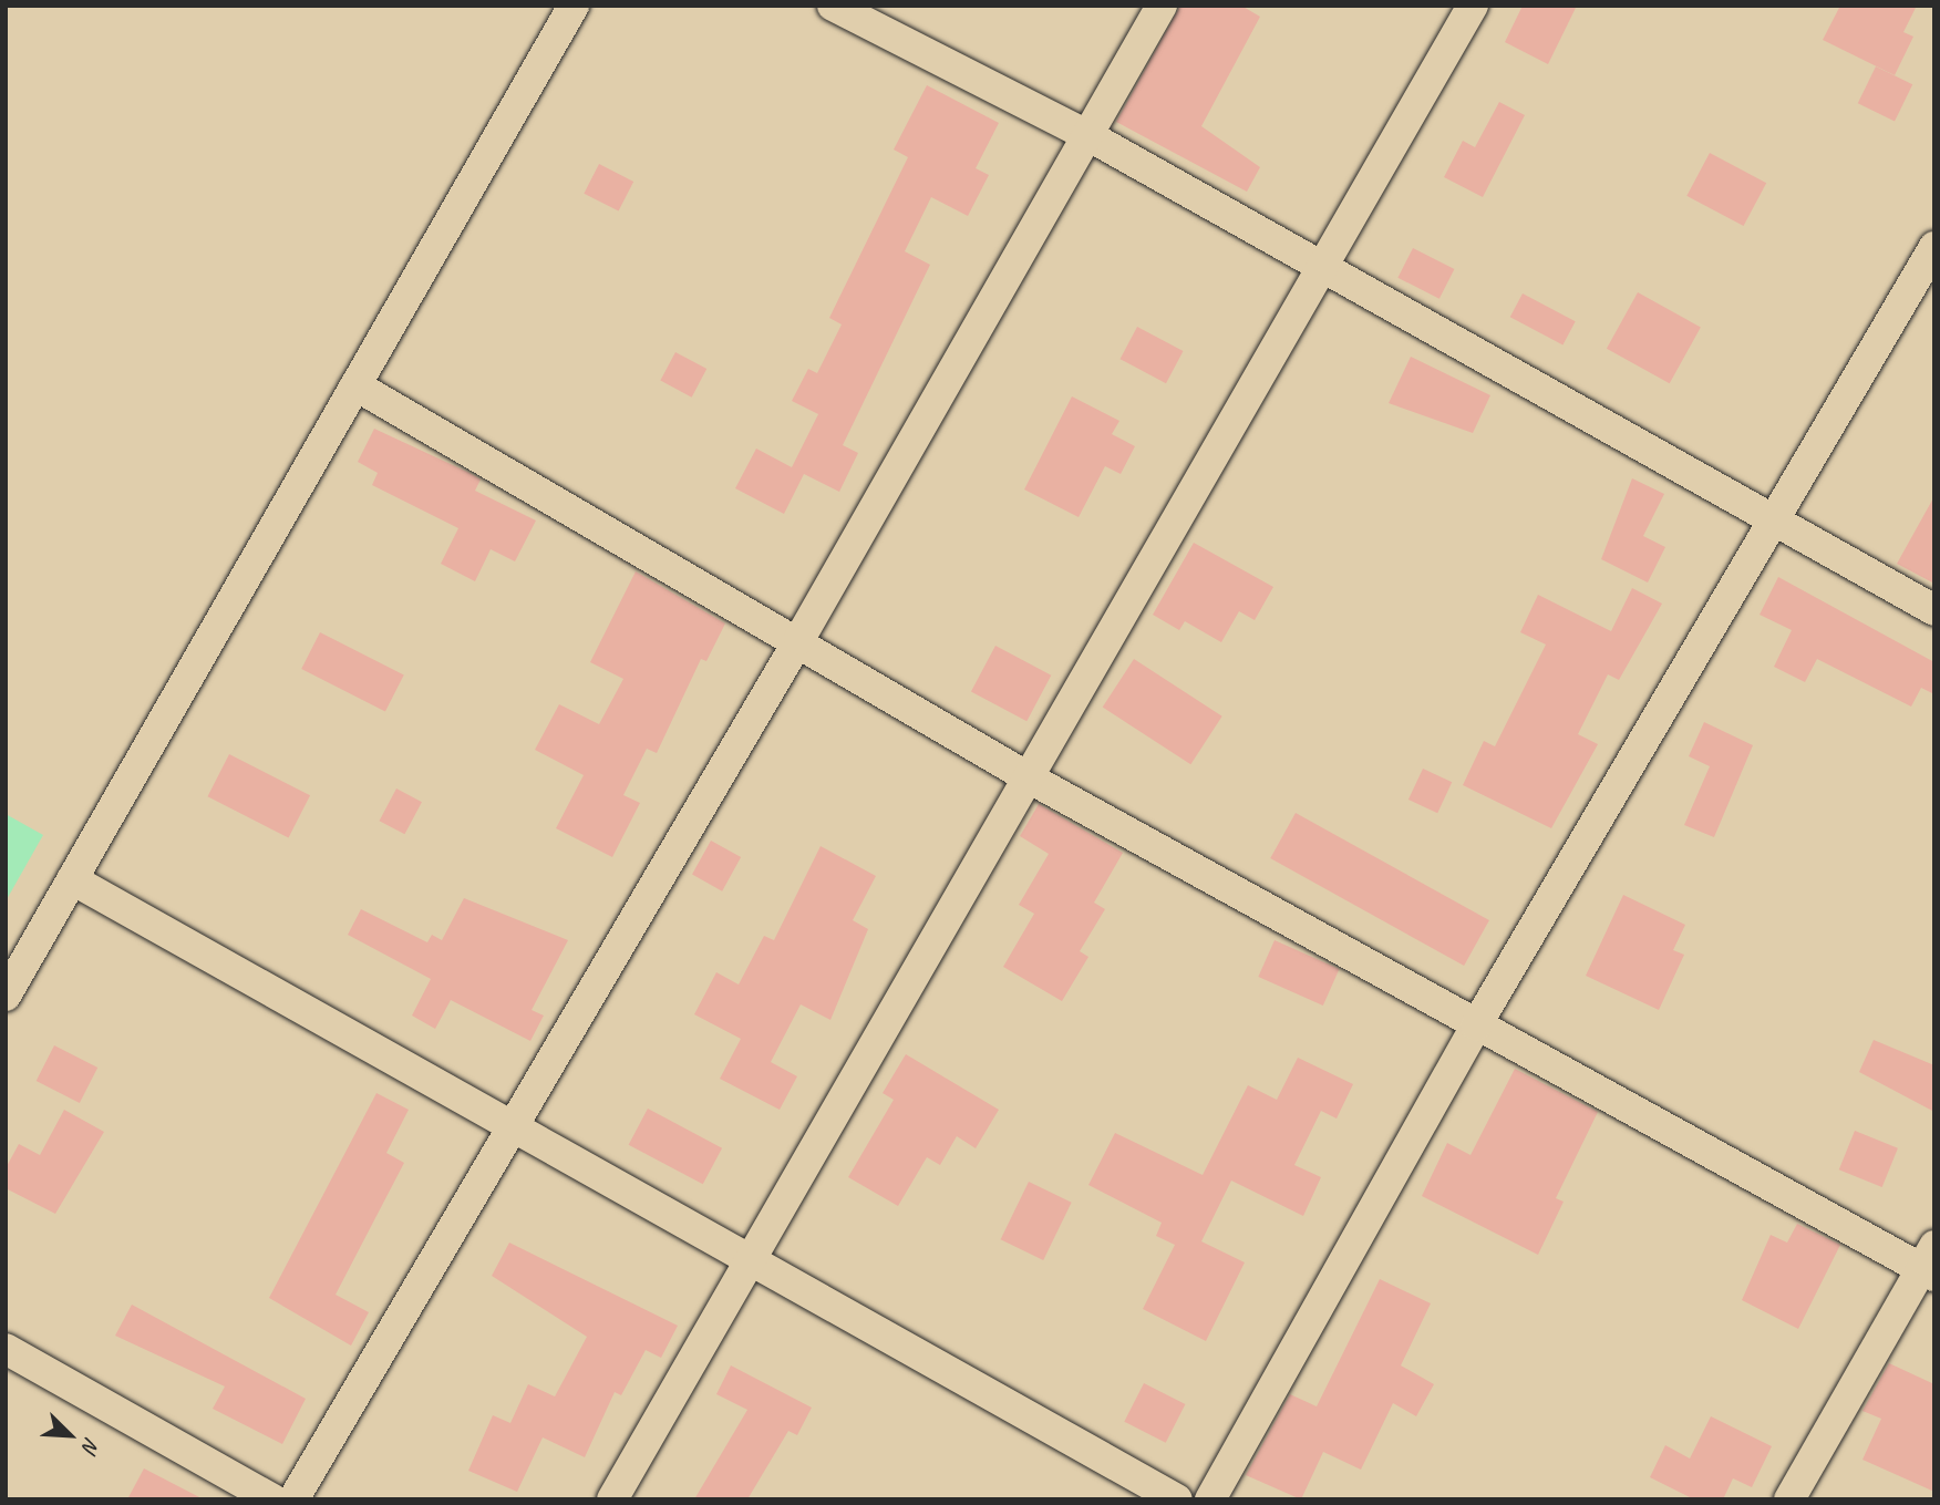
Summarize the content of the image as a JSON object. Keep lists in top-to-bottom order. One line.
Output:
{"north":"bottom right"}
